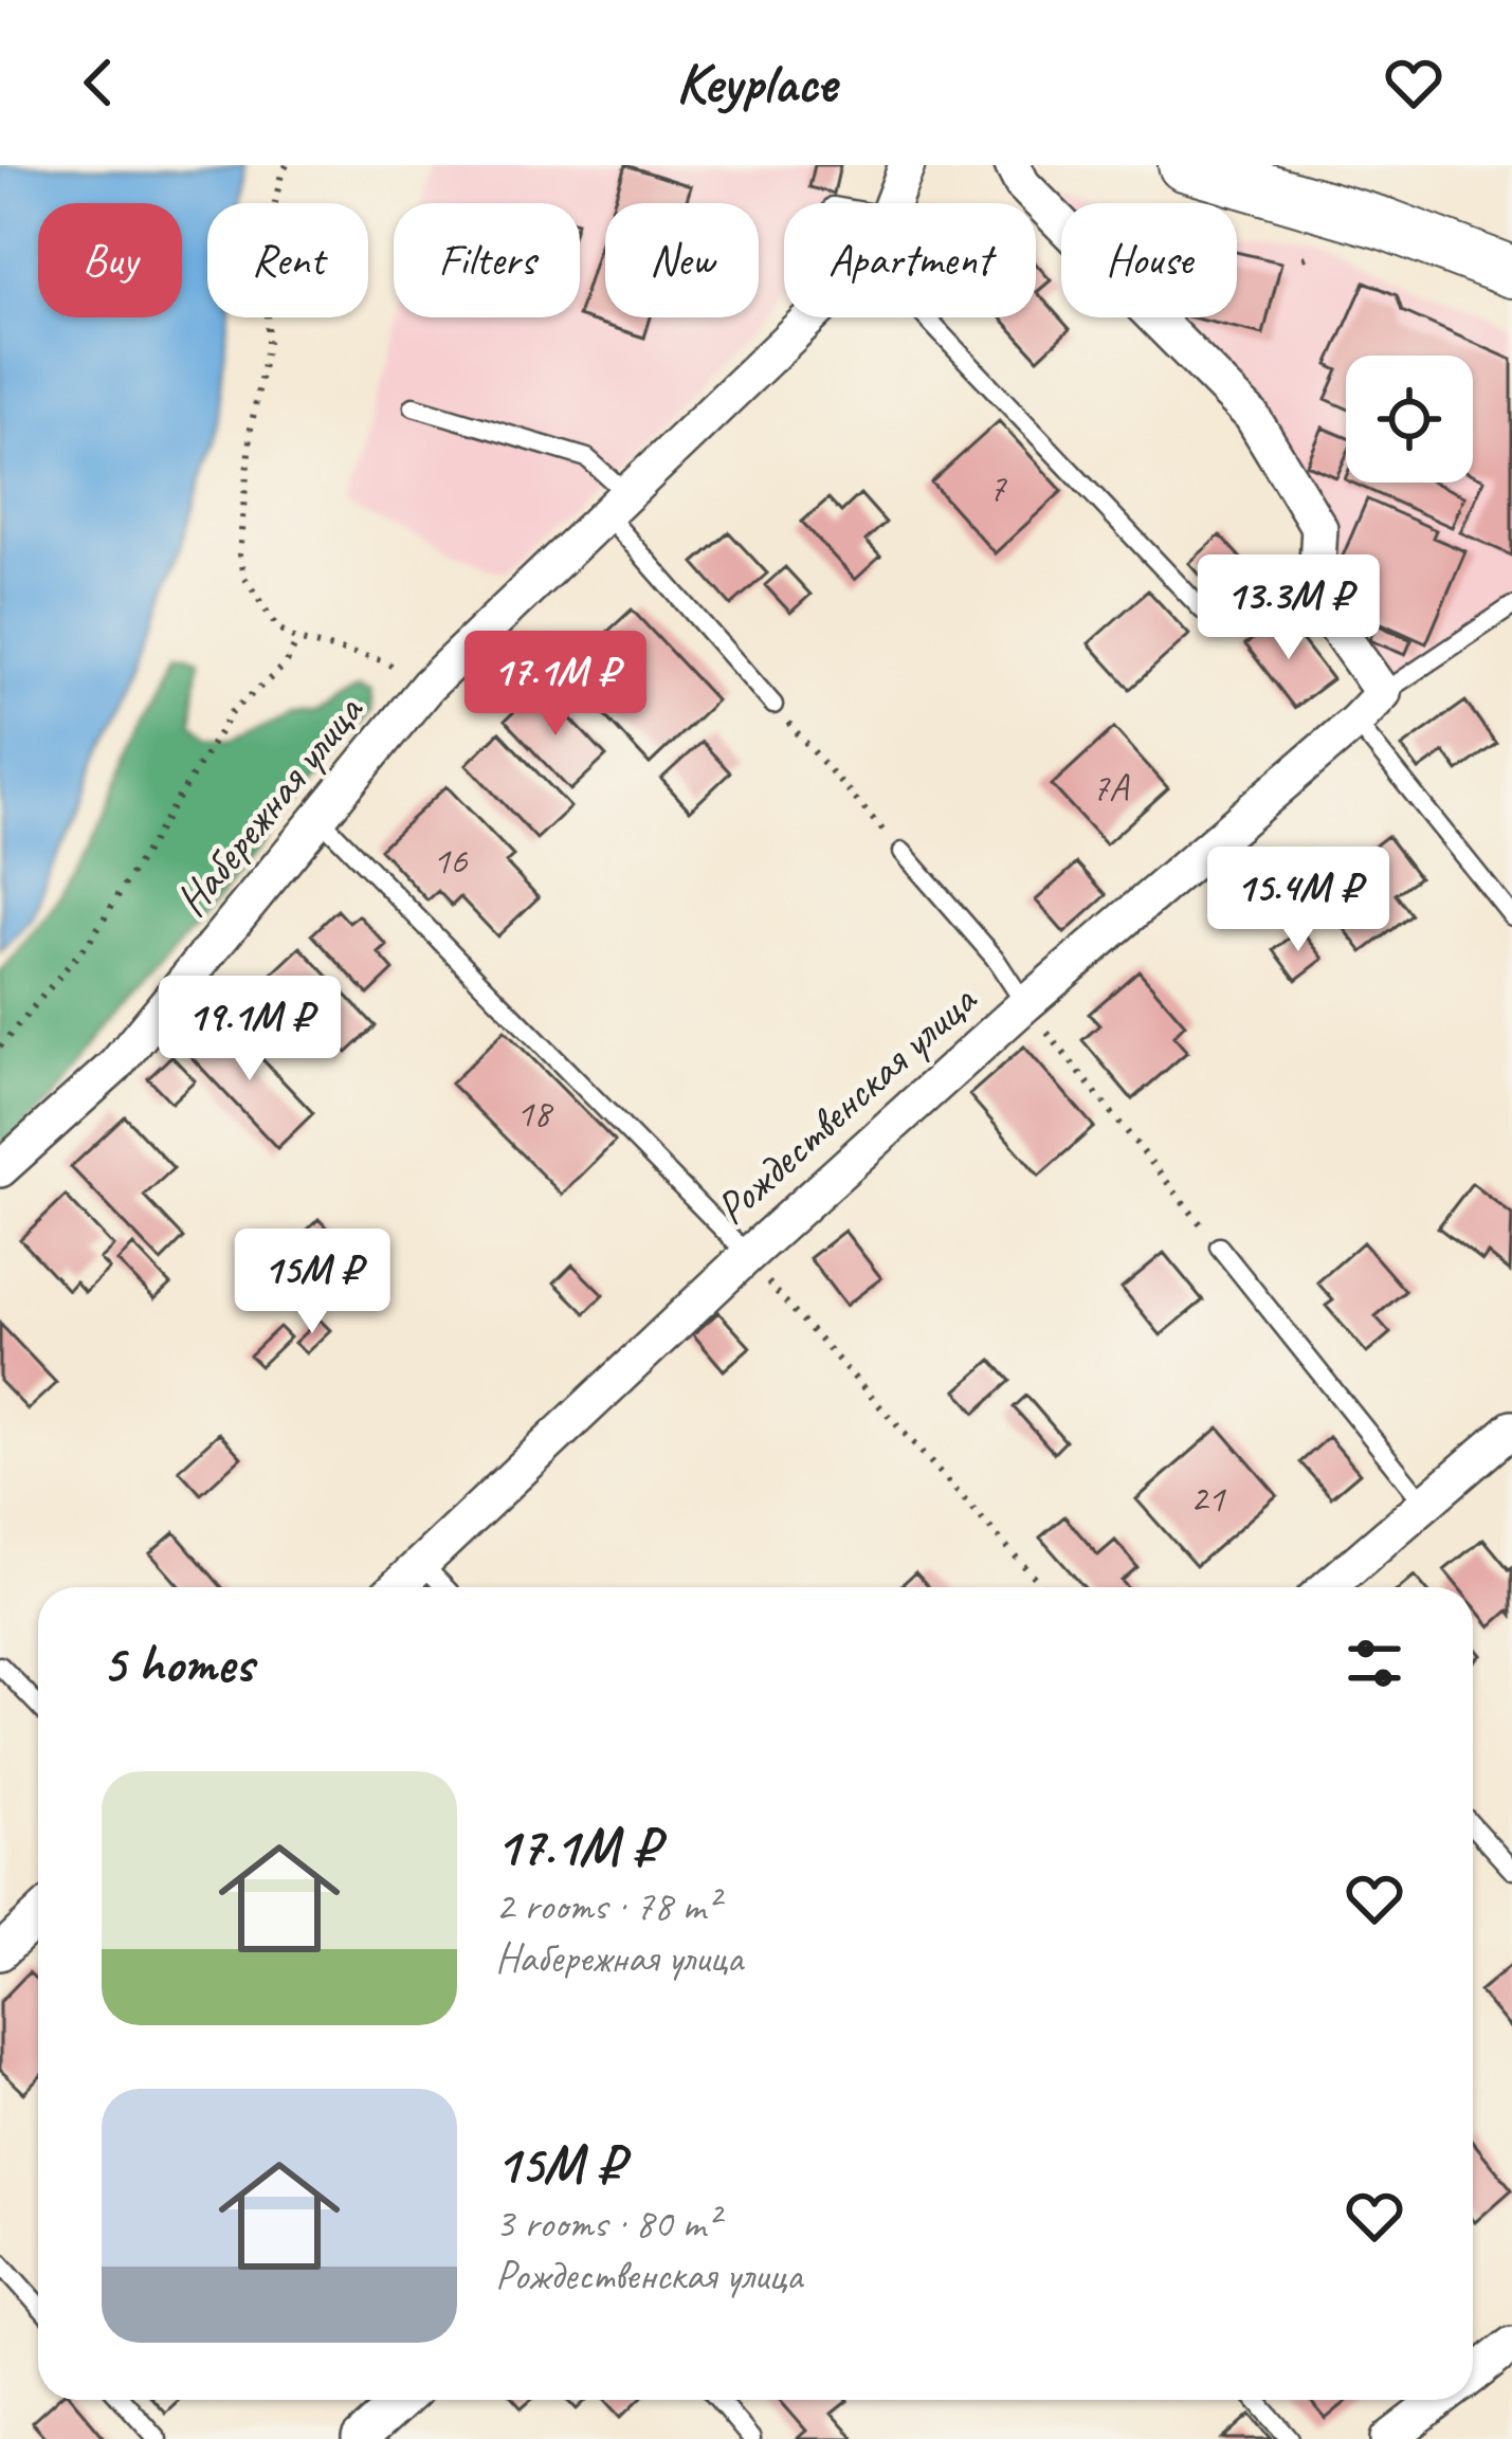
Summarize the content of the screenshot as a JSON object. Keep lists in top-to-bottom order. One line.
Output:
{"streets":{"street":["Набережная улица","Рождественская улица"]},"house_numbers":["7","7А","16","18","21"],"page":{"header":"Keyplace","chip":["Buy","Rent","Filters","New","Apartment","House"],"price":["13.3M ₽","17.1M ₽","15.4M ₽","19.1M ₽","15M ₽"],"heading":"5 homes","list":[{"name":"17.1M ₽","note":"2 rooms · 78 m² · Набережная улица"},{"name":"15M ₽","note":"3 rooms · 80 m² · Рождественская улица"}]}}
